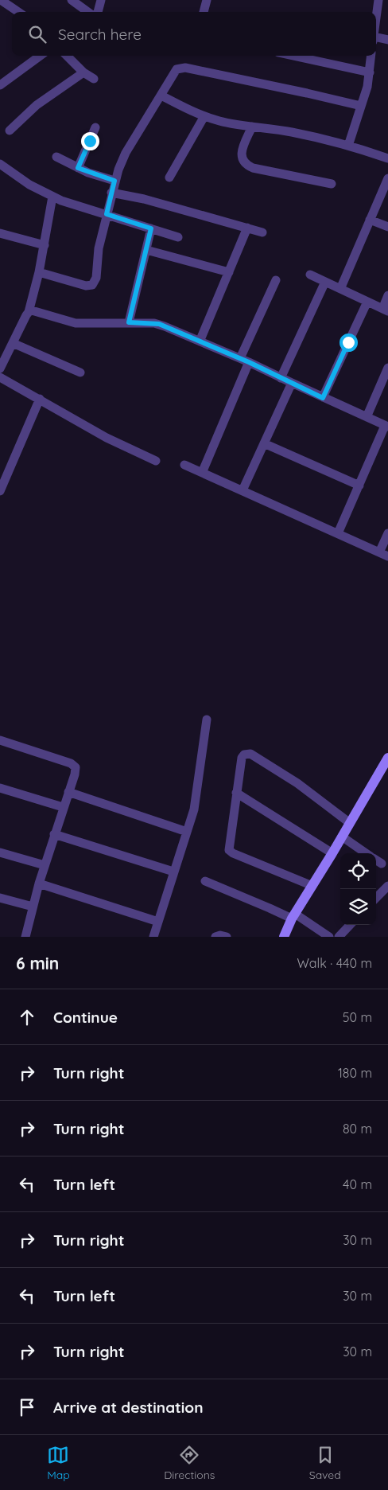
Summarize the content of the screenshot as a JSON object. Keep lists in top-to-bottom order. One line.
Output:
{"page":{"search":"Search here","heading":["6 min","Walk · 440 m"],"list":[["Continue","50 m"],["Turn right","180 m"],["Turn right","80 m"],["Turn left","40 m"],["Turn right","30 m"],["Turn left","30 m"],["Turn right","30 m"],"Arrive at destination"],"nav":["Map","Directions","Saved"]}}
